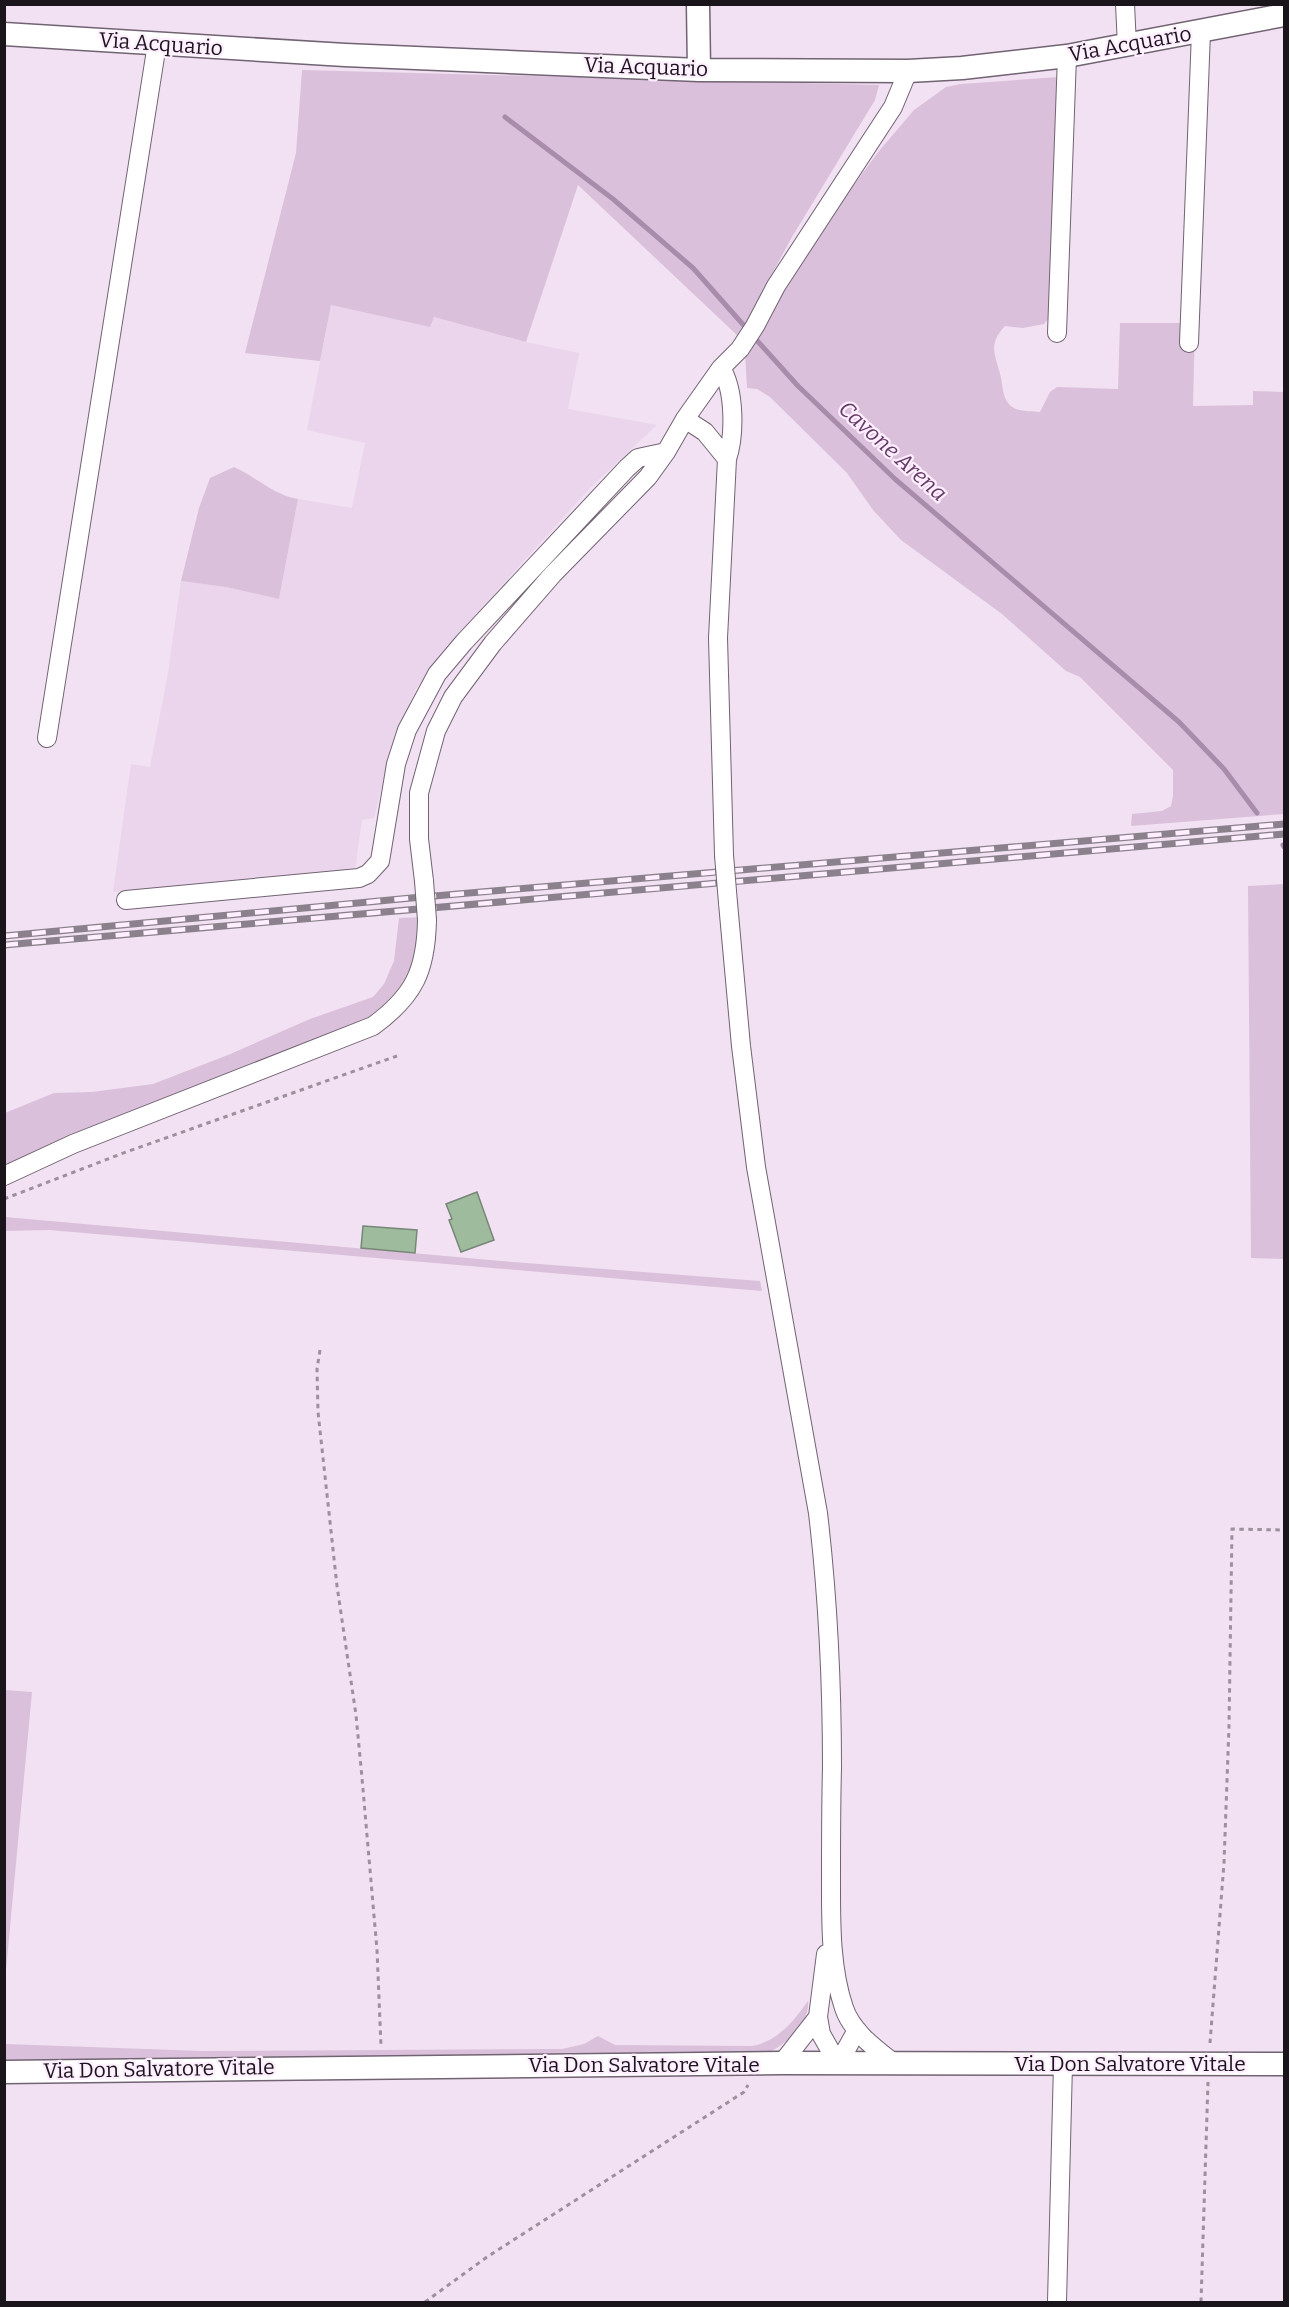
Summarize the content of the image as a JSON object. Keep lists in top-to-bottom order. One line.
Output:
{"streets":{"street":["Via Acquario","Via Don Salvatore Vitale"]},"water":["Cavone Arena"]}
